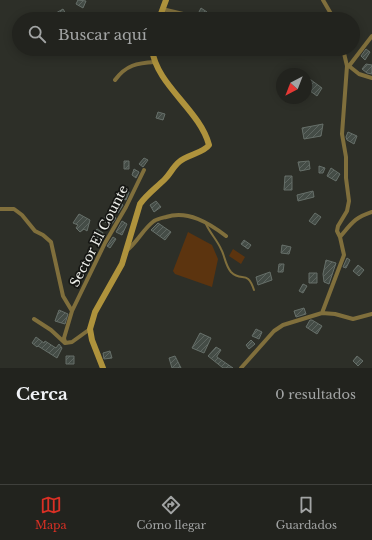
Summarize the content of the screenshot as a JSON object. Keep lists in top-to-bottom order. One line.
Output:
{"streets":{"street":["Sector El Counte"]},"north":"bottom left","page":{"search":"Buscar aquí","heading":["Cerca","0 resultados"],"nav":["Mapa","Cómo llegar","Guardados"]}}
